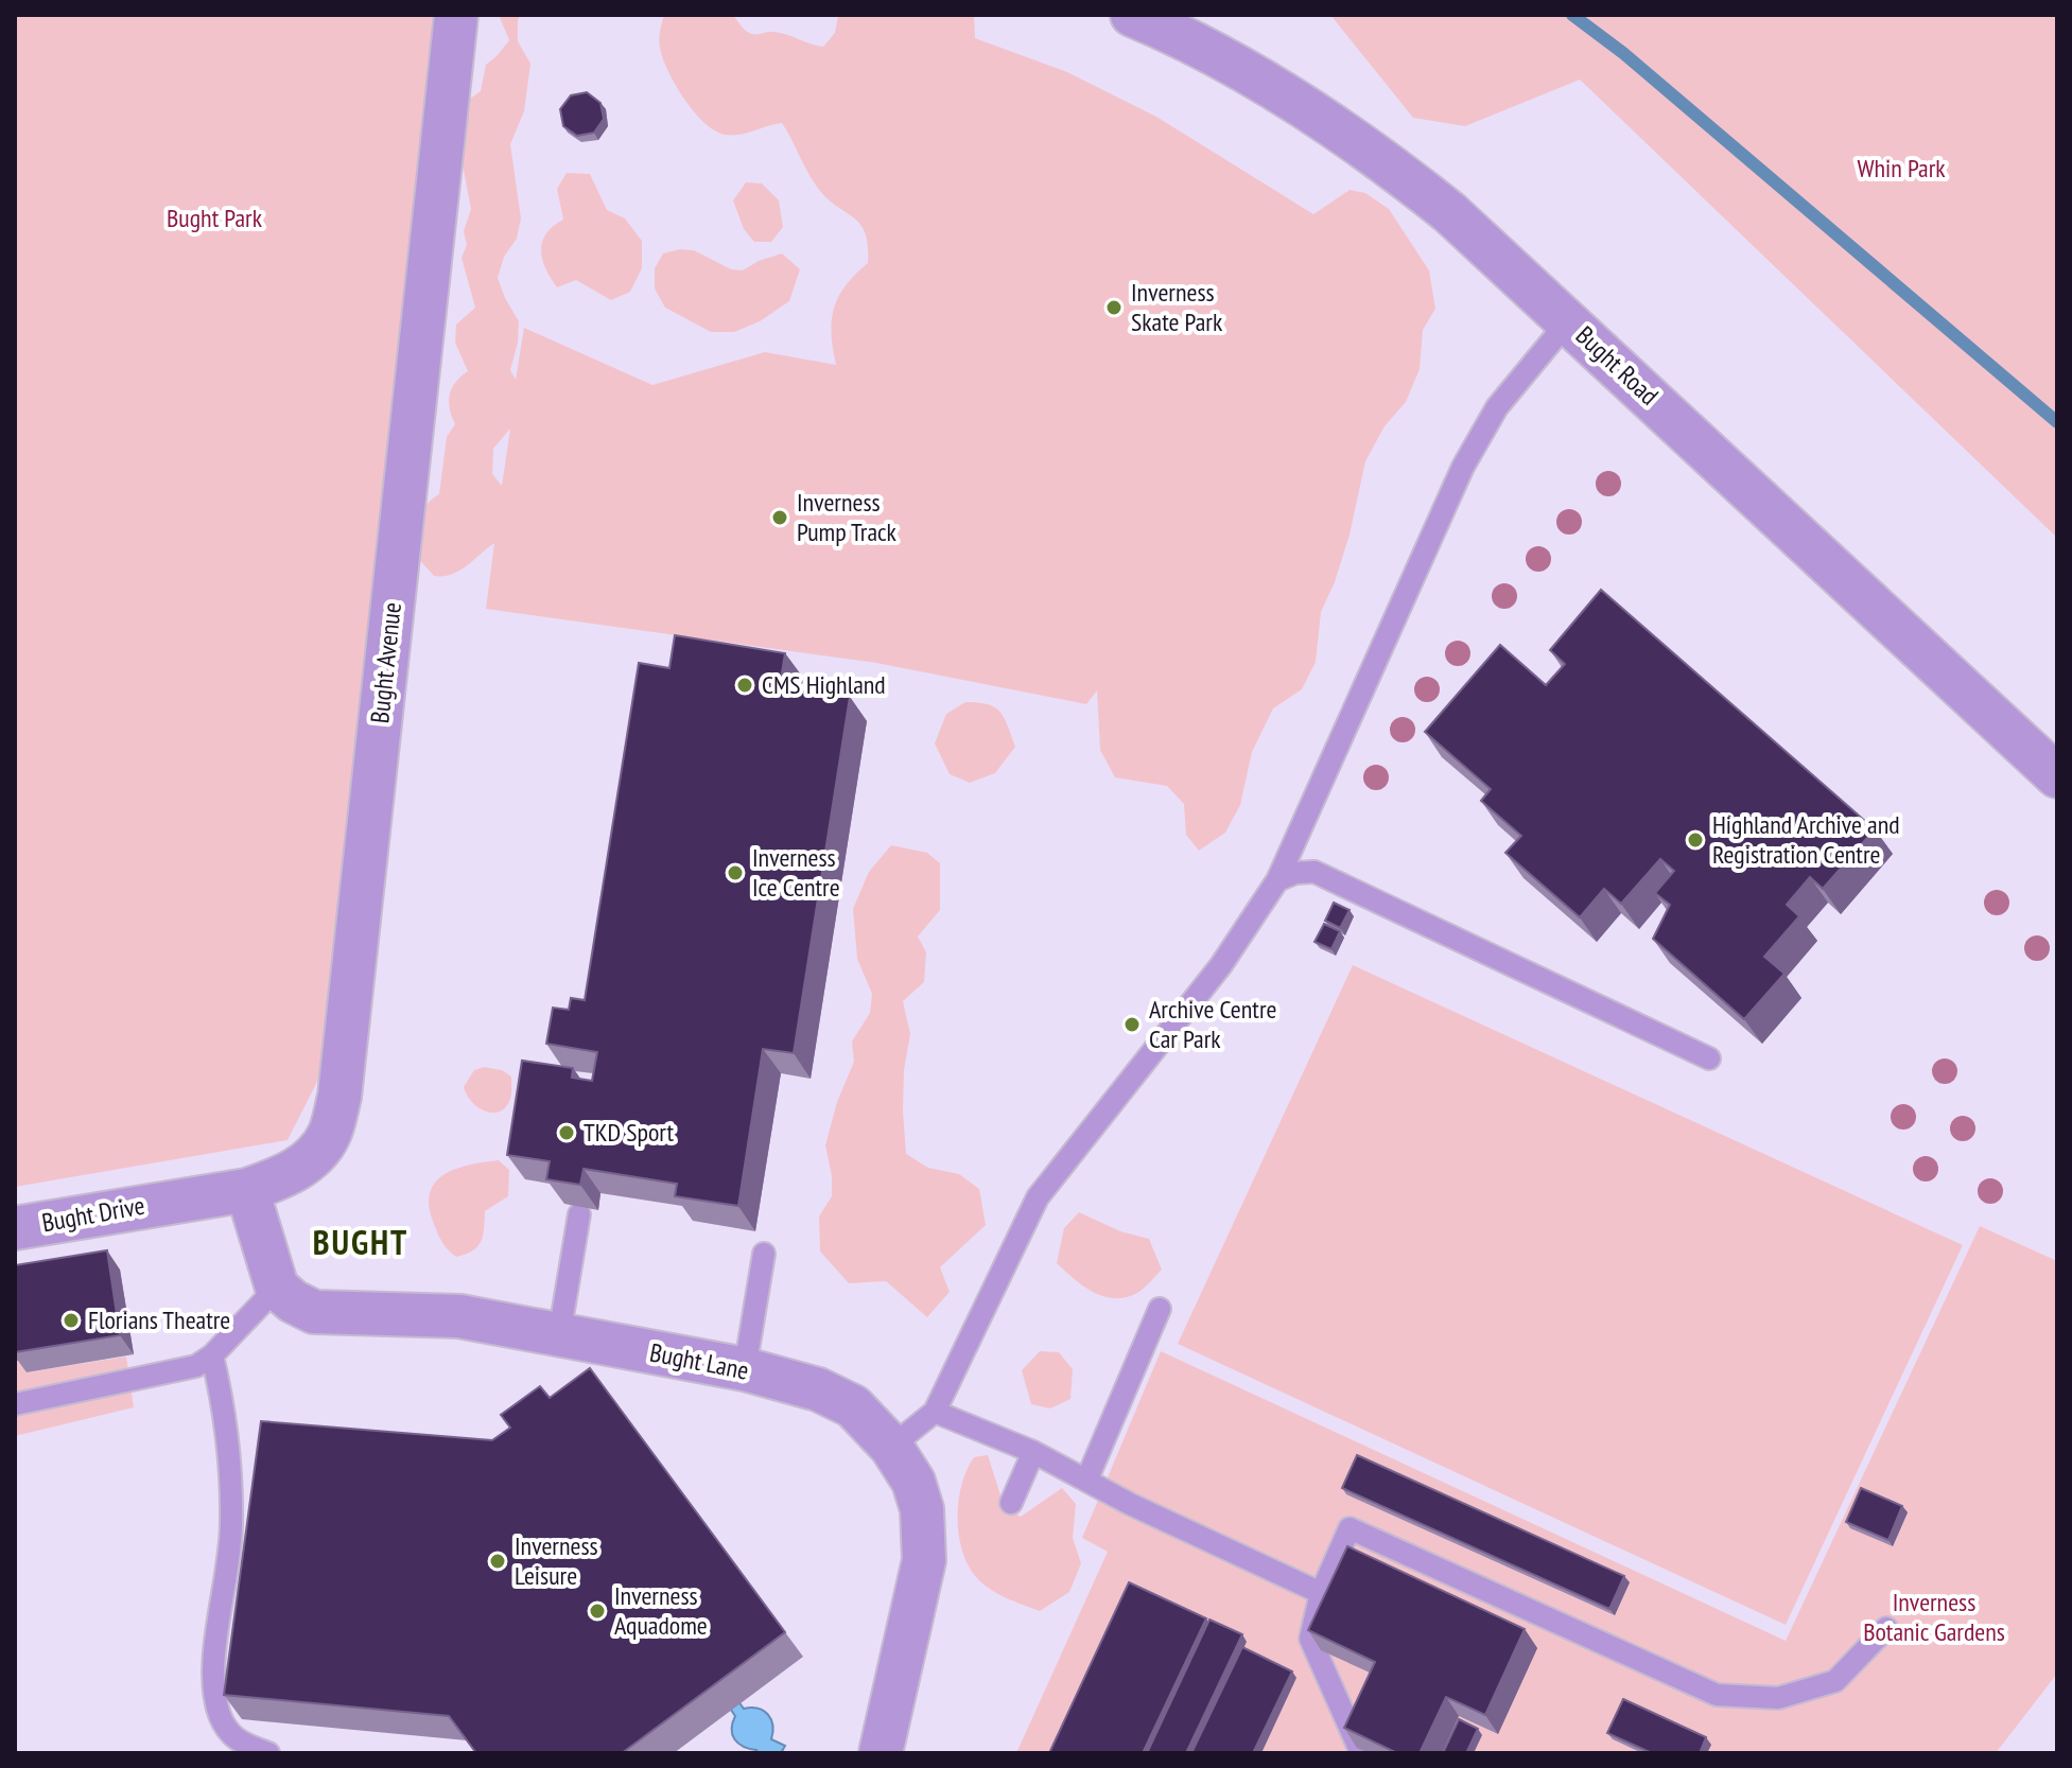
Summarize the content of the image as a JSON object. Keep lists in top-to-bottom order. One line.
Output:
{"streets":{"street":["Bught Road","Bught Avenue","Bught Drive","Bught Lane"]},"crossings":[["Bught Avenue","Bught Drive"]],"districts":["BUGHT"],"parks":["Whin Park","Bught Park","Inverness Botanic Gardens"],"places":["Inverness Skate Park","Inverness Pump Track","CMS Highland","Highland Archive and Registration Centre","Inverness Ice Centre","Archive Centre Car Park","TKD Sport","Florians Theatre","Inverness Leisure","Inverness Aquadome"]}
